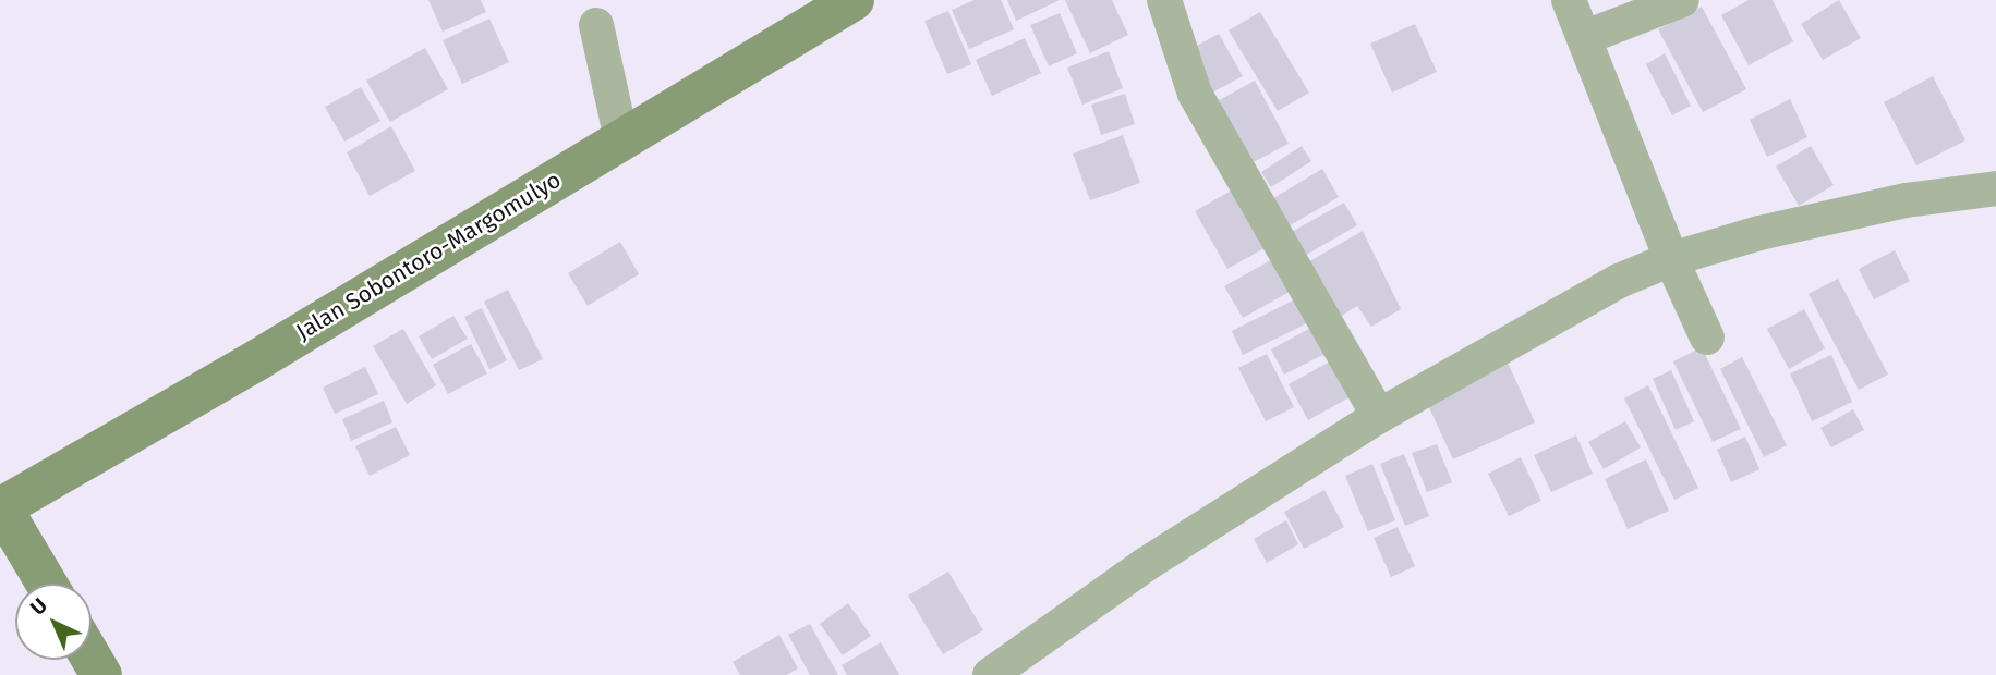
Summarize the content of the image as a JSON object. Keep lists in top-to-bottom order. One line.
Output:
{"streets":{"street":["Jalan Sobontoro-Margomulyo"]},"north":"top left"}
